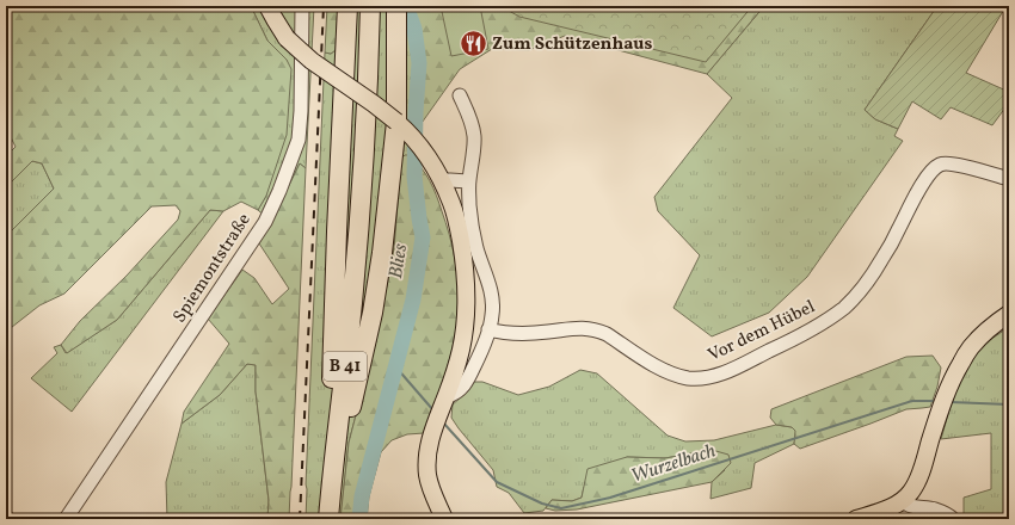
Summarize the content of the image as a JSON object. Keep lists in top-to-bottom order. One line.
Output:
{"streets":{"highway":["B 41"],"street":["Spiemontstraße","Vor dem Hübel"]},"water":["Blies","Wurzelbach"],"places":{"restaurant":["Zum Schützenhaus"]}}
